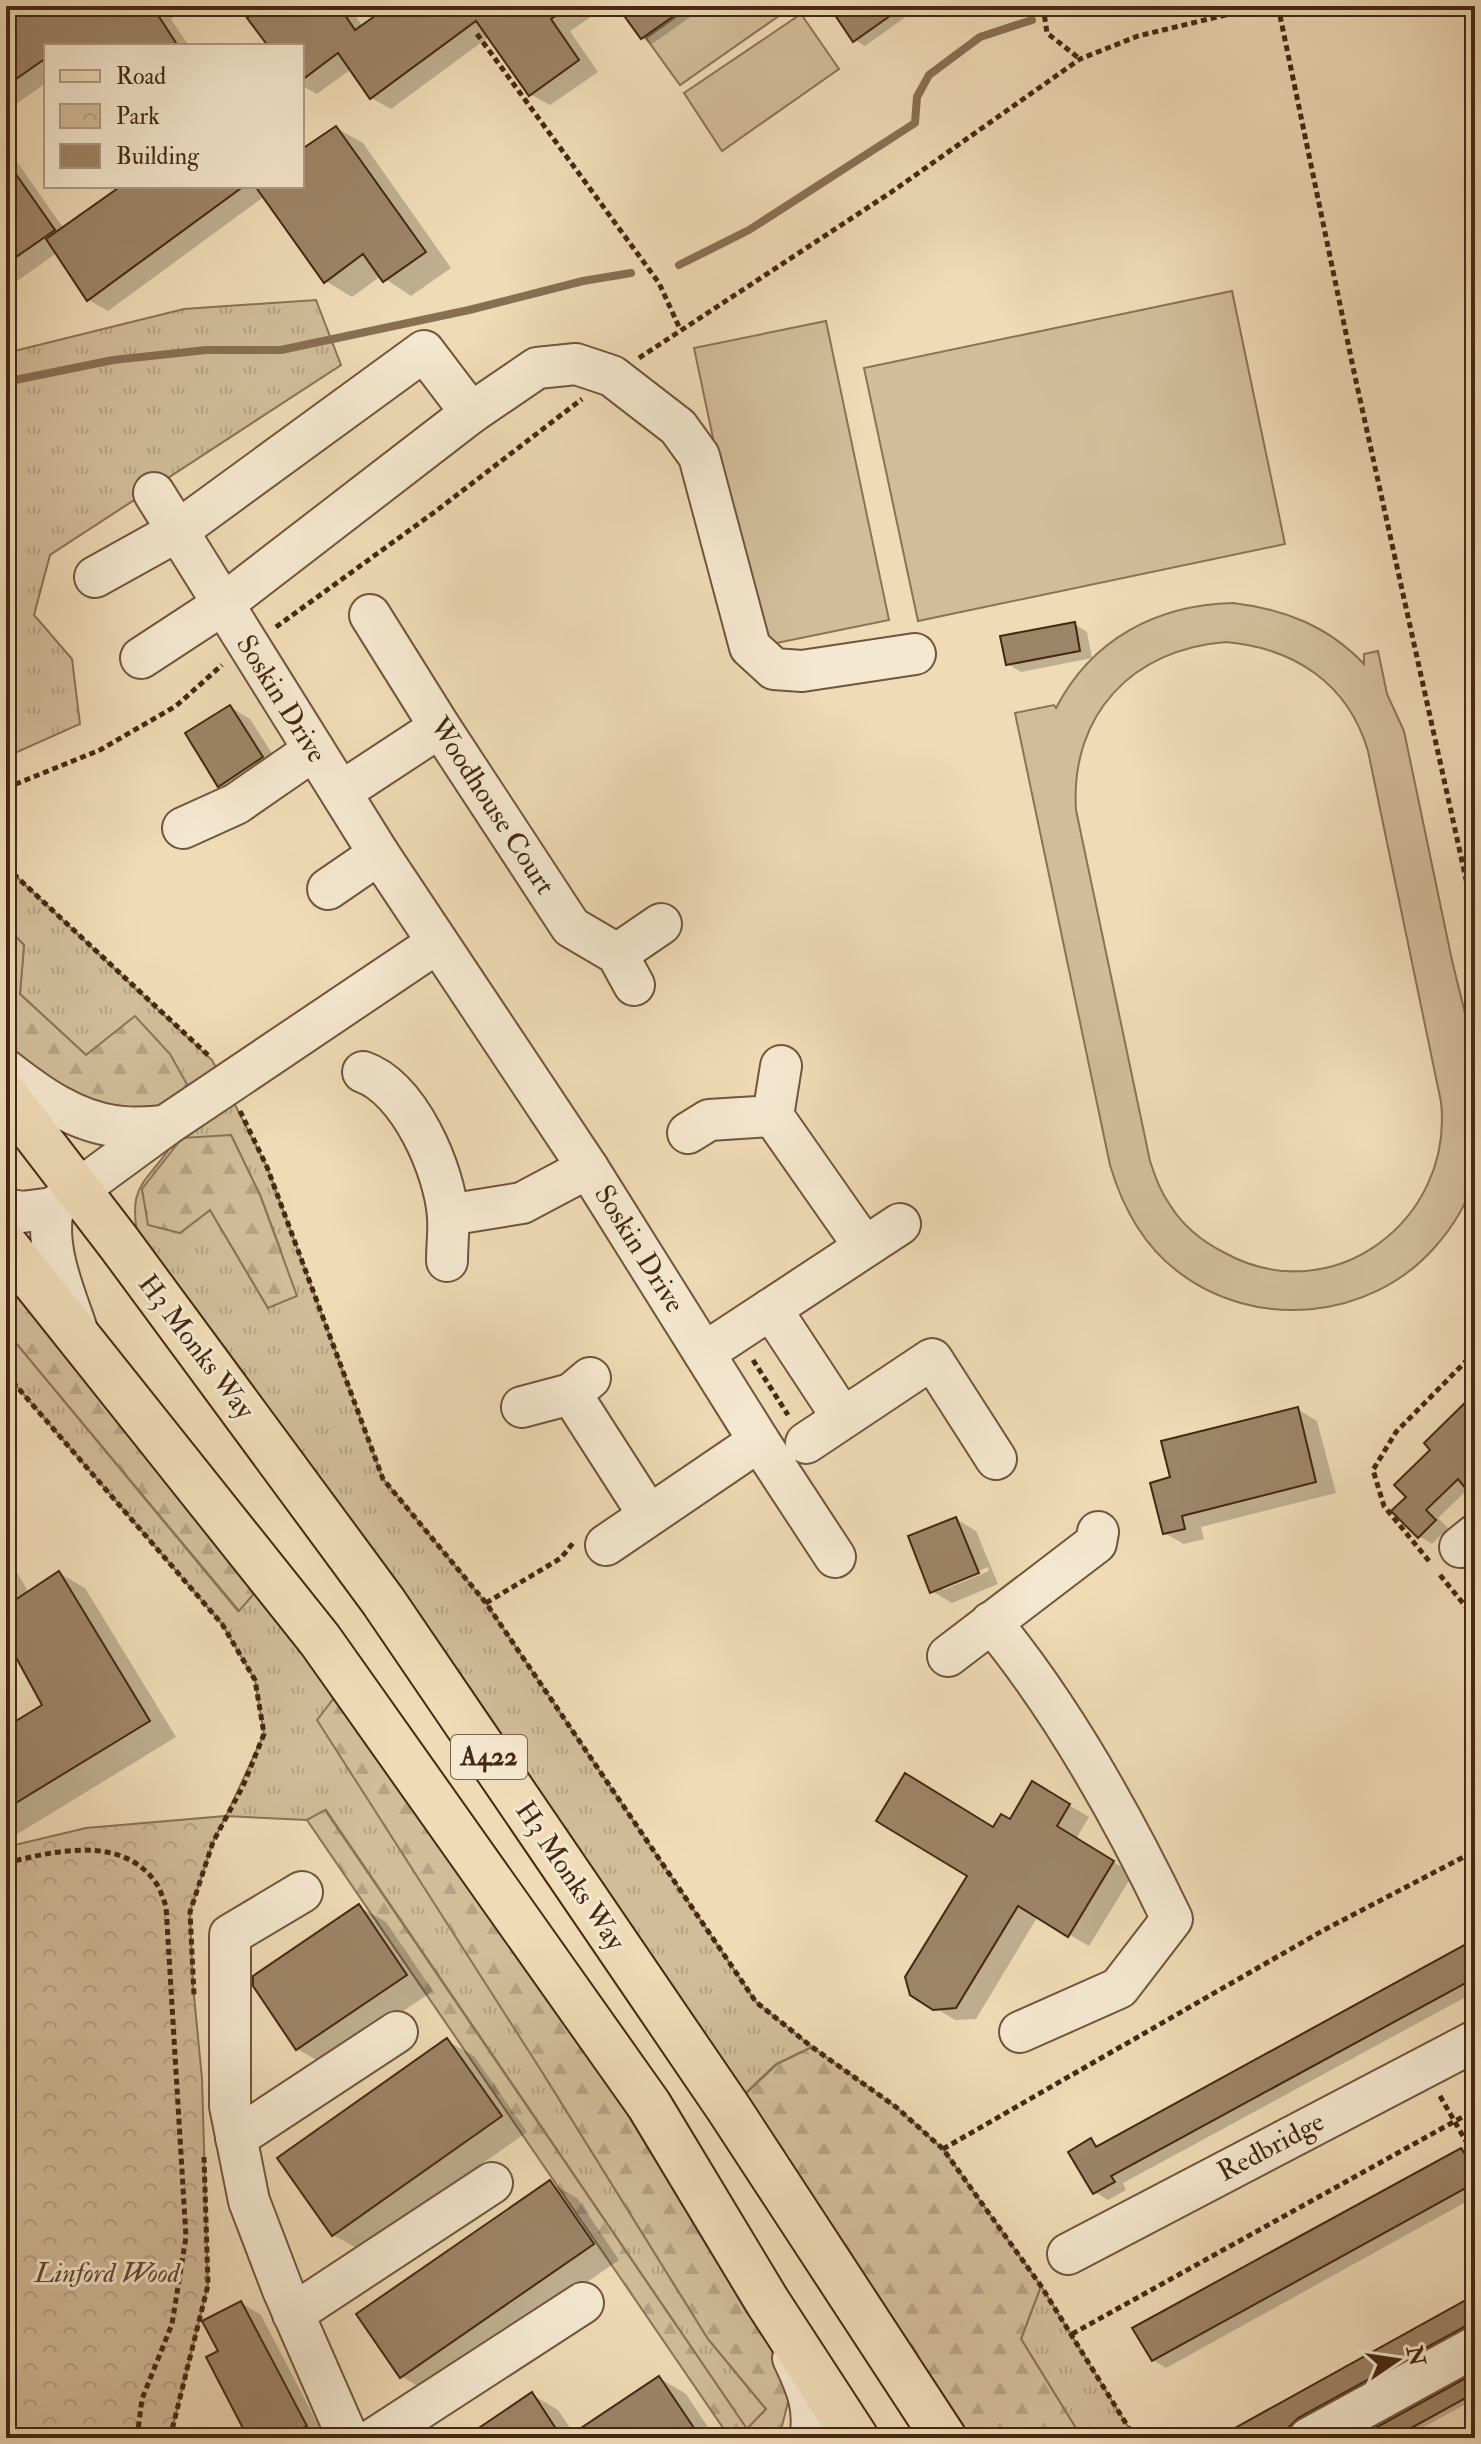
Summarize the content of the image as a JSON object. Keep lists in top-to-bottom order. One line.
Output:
{"streets":{"main road":["H3 Monks Way","A422"],"street":["Soskin Drive","Woodhouse Court","Redbridge"]},"parks":["Linford Wood"],"legend":["Road","Park","Building"],"north":"right"}
